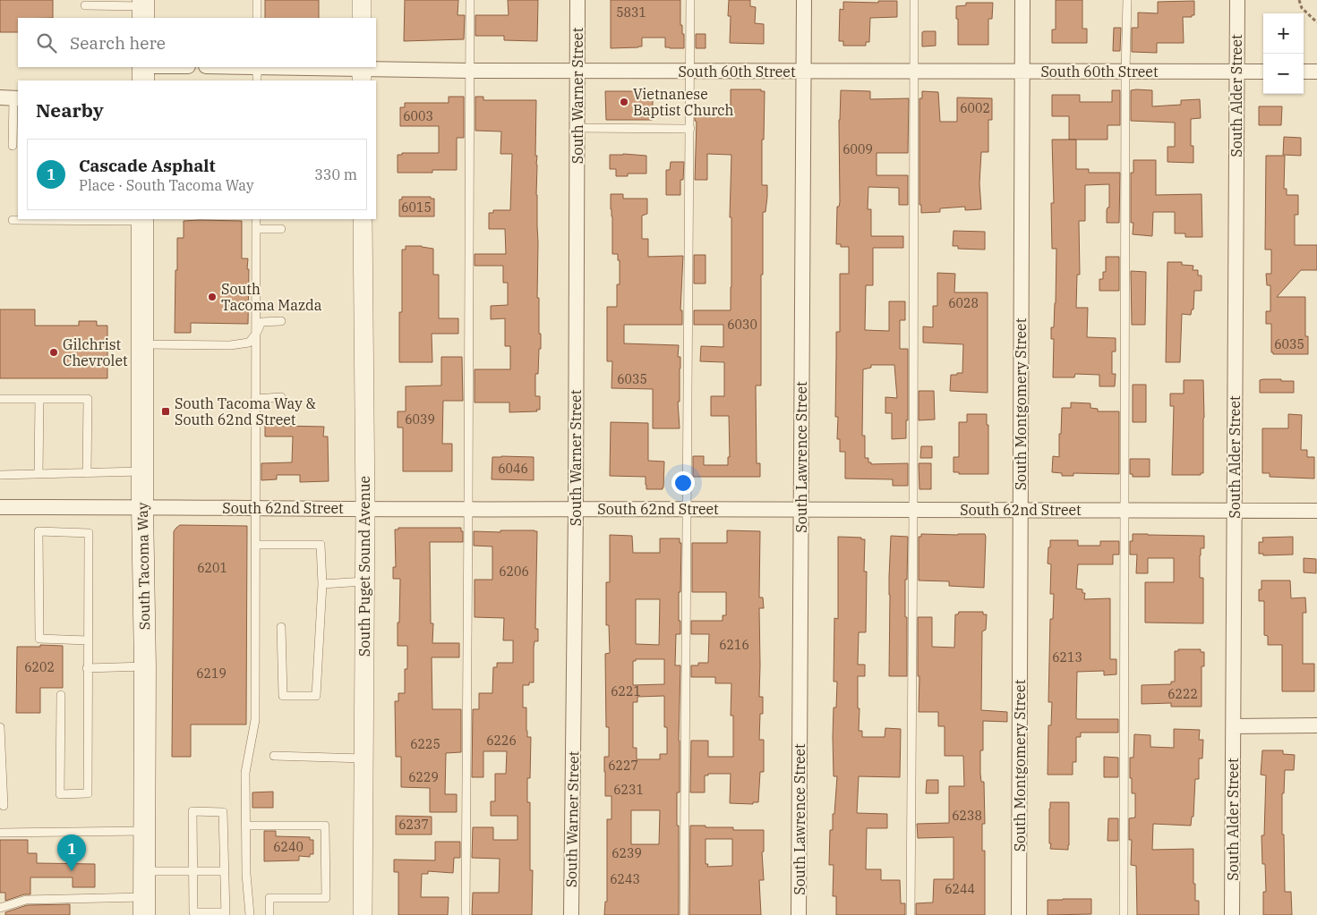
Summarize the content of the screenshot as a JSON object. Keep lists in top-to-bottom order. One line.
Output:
{"streets":{"main road":["South Tacoma Way"],"street":["South 60th Street","South Warner Street","South Alder Street","South Montgomery Street","South Lawrence Street","South 62nd Street","South Puget Sound Avenue"]},"crossings":[["South 60th Street","South Warner Street"],["South 60th Street","South Alder Street"],["South 60th Street","South Montgomery Street"],["South 60th Street","South Lawrence Street"],["South Warner Street","South 62nd Street"],["South Alder Street","South 62nd Street"],["South Montgomery Street","South 62nd Street"],["South Lawrence Street","South 62nd Street"],["South 62nd Street","South Tacoma Way"],["South 62nd Street","South Puget Sound Avenue"]],"places":{"other":["Vietnanese Baptist Church","South Tacoma Mazda","Gilchrist Chevrolet"],"transit":["South Tacoma Way & South 62nd Street"]},"house_numbers":["5831","6002","6003","6009","6015","6028","6030","6035","6035","6039","6046","6201","6206","6216","6213","6202","6219","6221","6222","6226","6225","6227","6229","6231","6238","6237","6240","6239","6243","6244"],"page":{"map_buttons":["+","−"],"search":"Search here","heading":"Nearby","list":[{"mark":"1","name":"Cascade Asphalt","note":"Place · South Tacoma Way","value":"330 m"}],"pins":"1"}}
